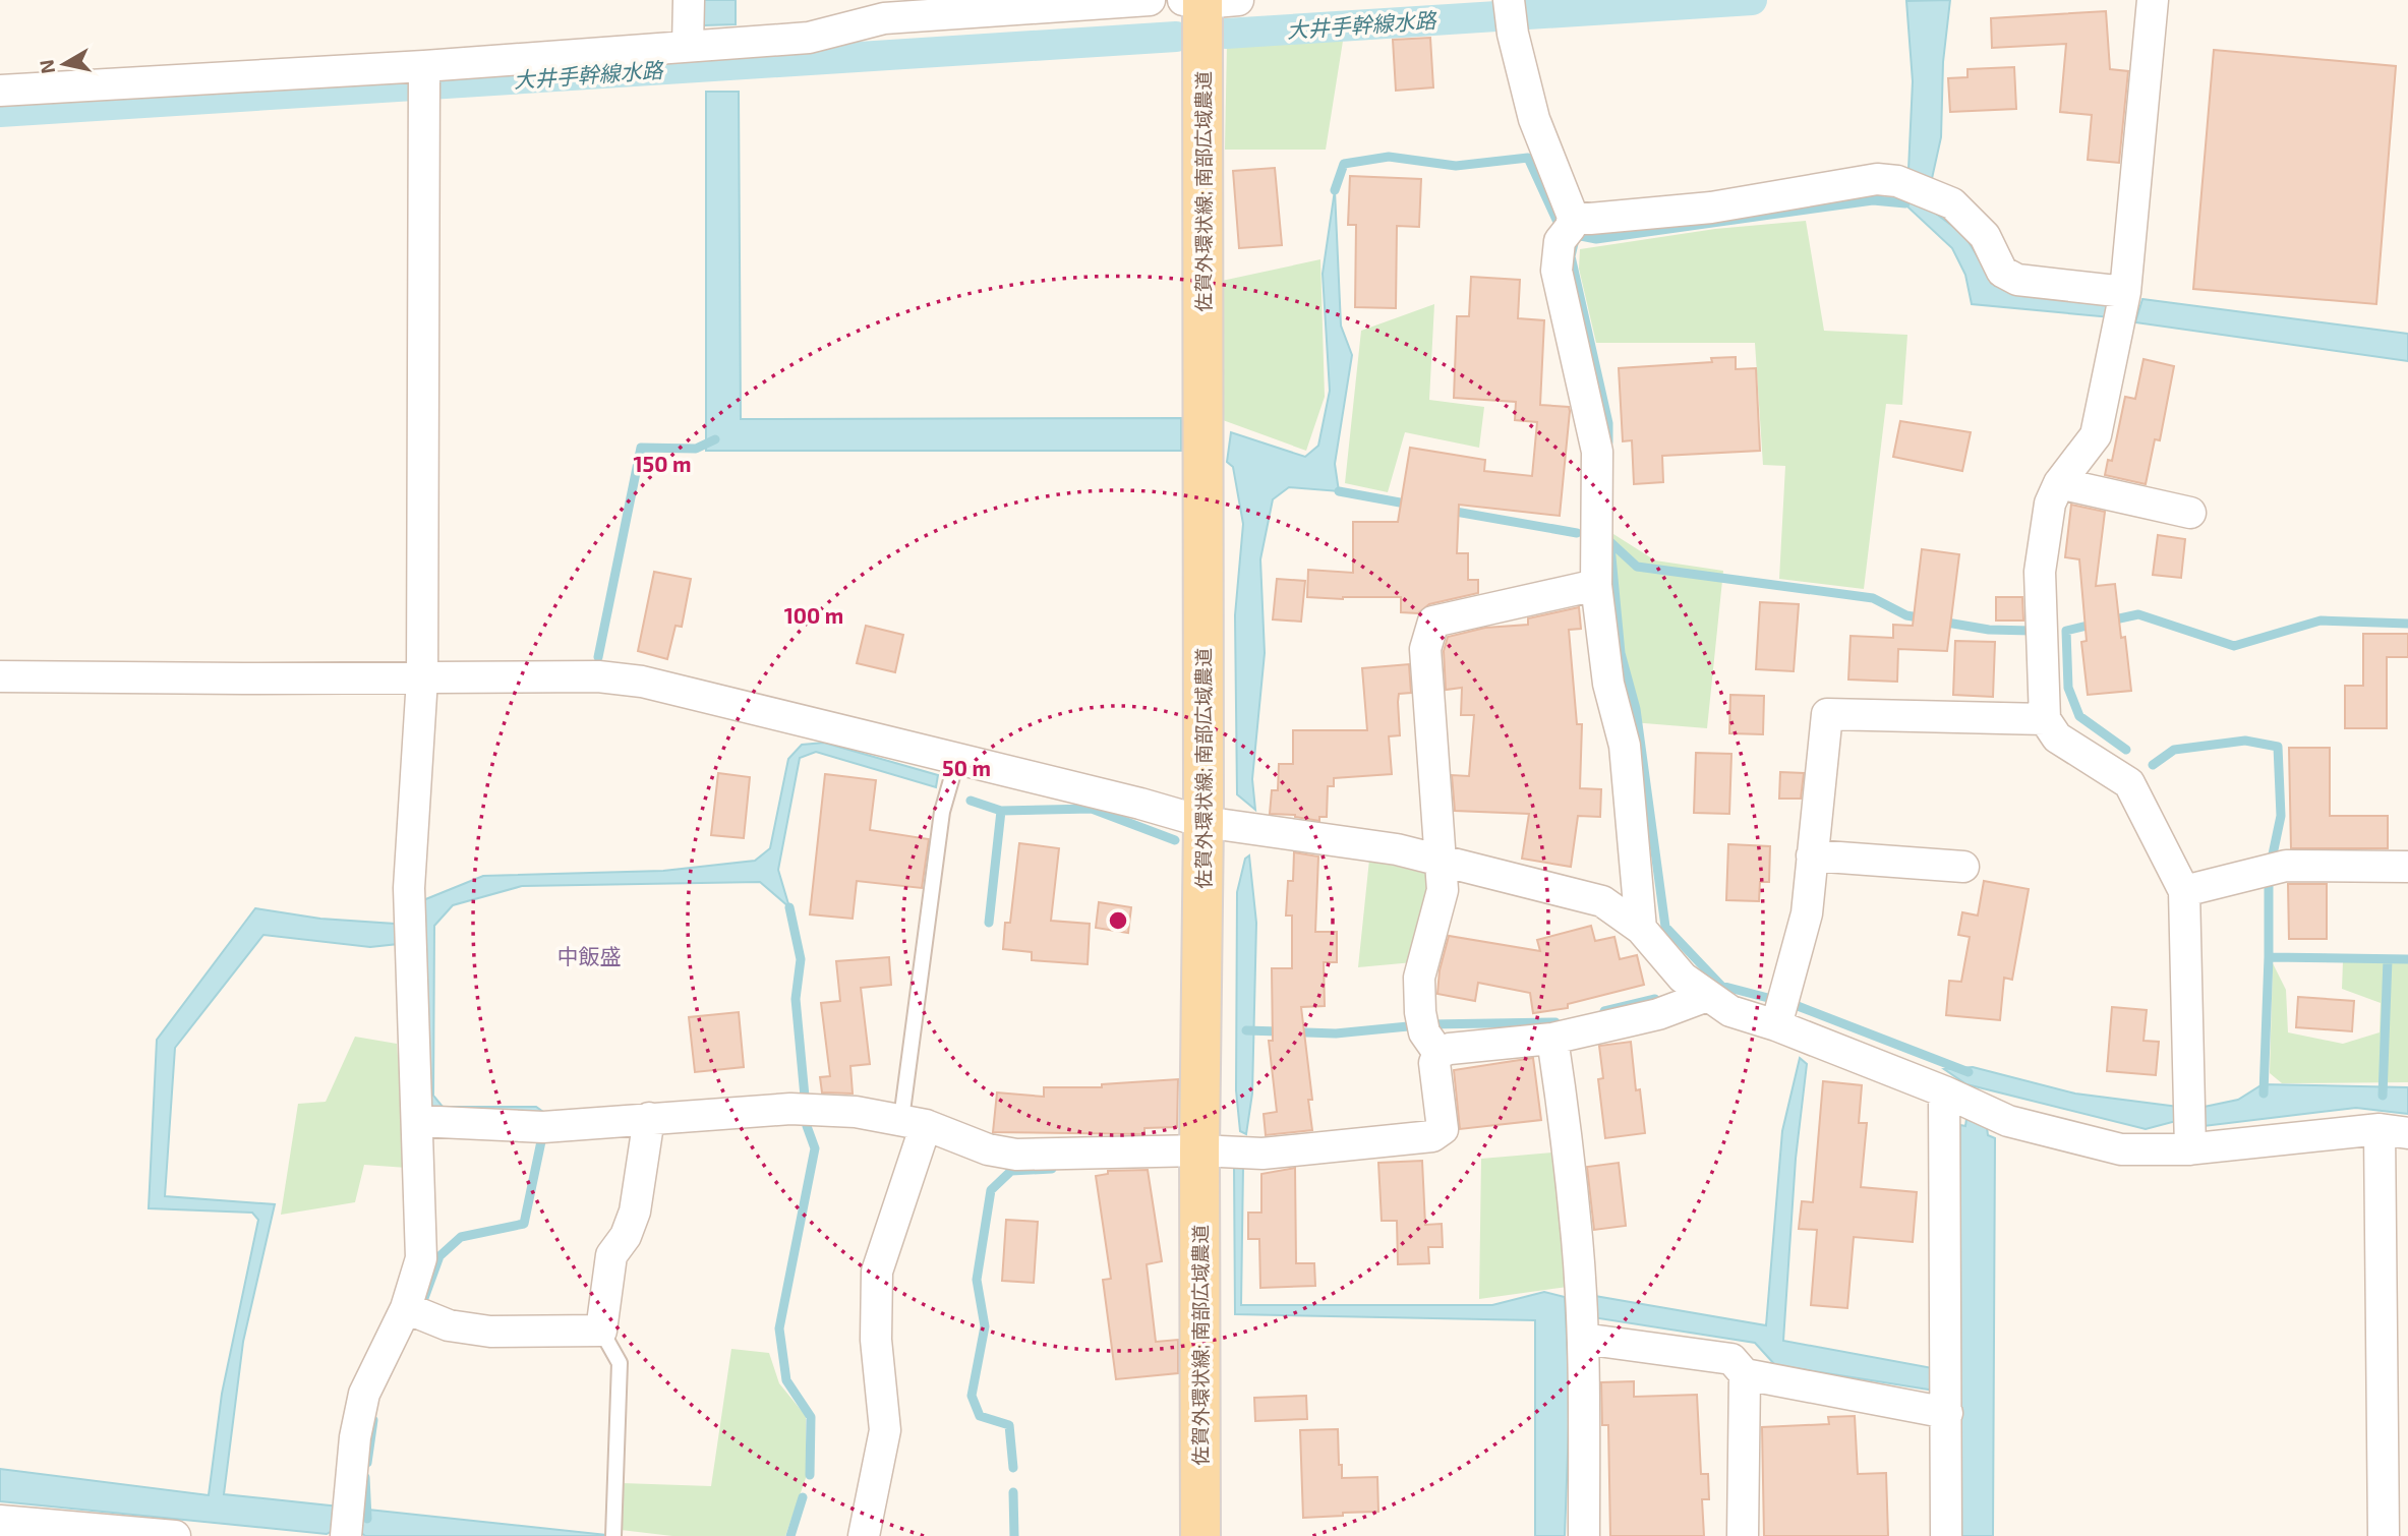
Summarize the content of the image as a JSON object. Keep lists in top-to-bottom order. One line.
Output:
{"streets":{"main road":["佐賀外環状線; 南部広域農道"]},"districts":["中飯盛"],"water":["大井手幹線水路"],"north":"left","rings":["150 m","100 m","50 m"]}
